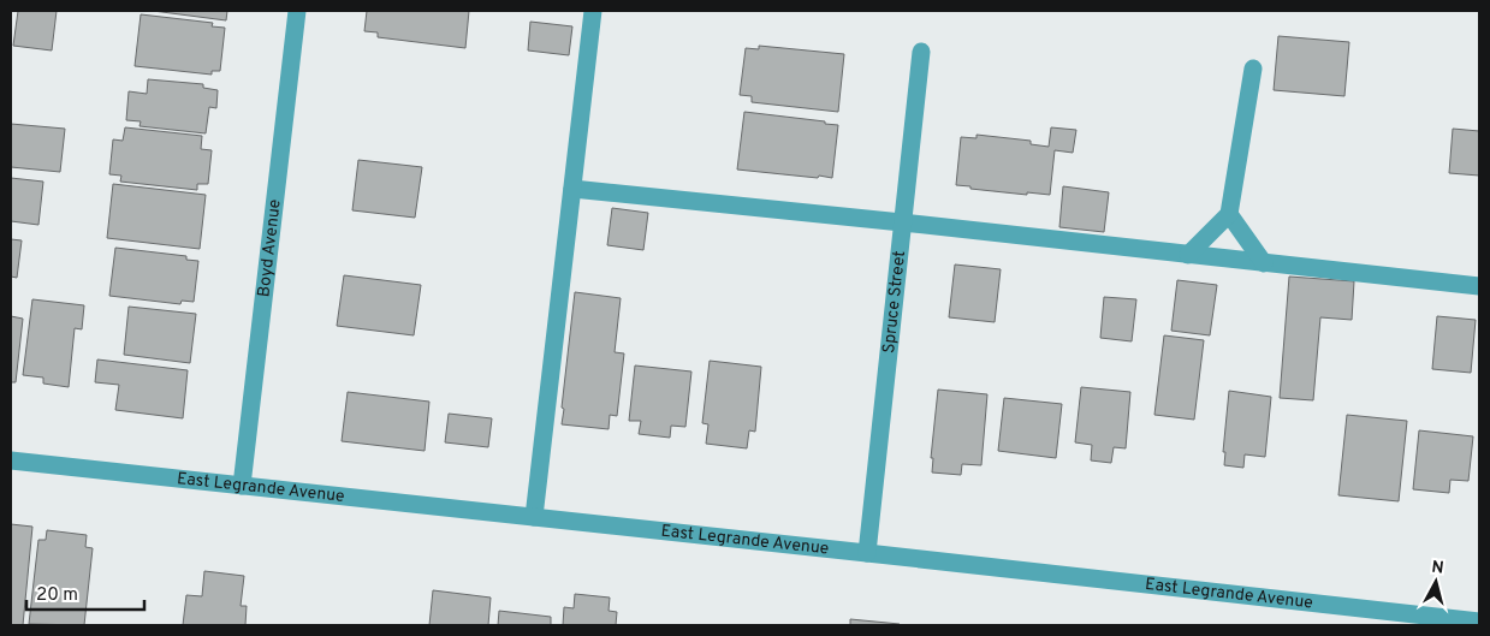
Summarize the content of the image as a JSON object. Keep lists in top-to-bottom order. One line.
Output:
{"streets":{"street":["Boyd Avenue","Spruce Street","East Legrande Avenue"]},"crossings":[["Boyd Avenue","East Legrande Avenue"],["Spruce Street","East Legrande Avenue"]],"scale_bar":"20 m","north":"top"}
